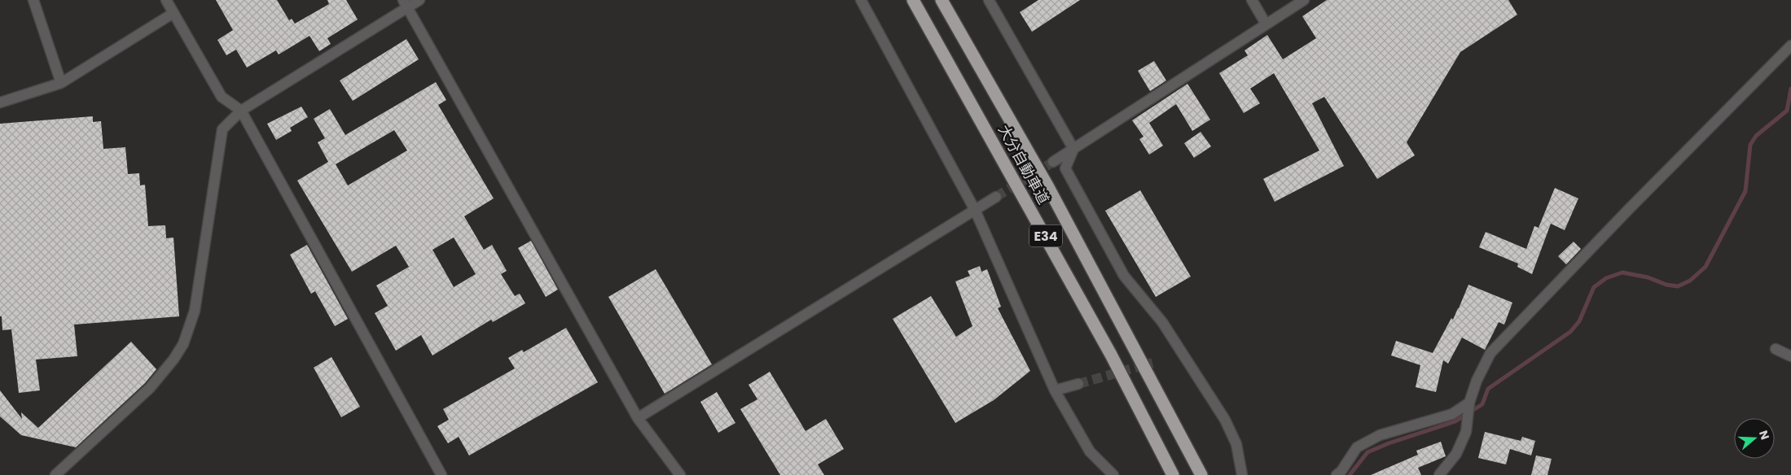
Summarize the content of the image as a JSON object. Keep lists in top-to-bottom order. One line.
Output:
{"streets":{"highway":["大分自動車道","E34"]},"north":"right"}
